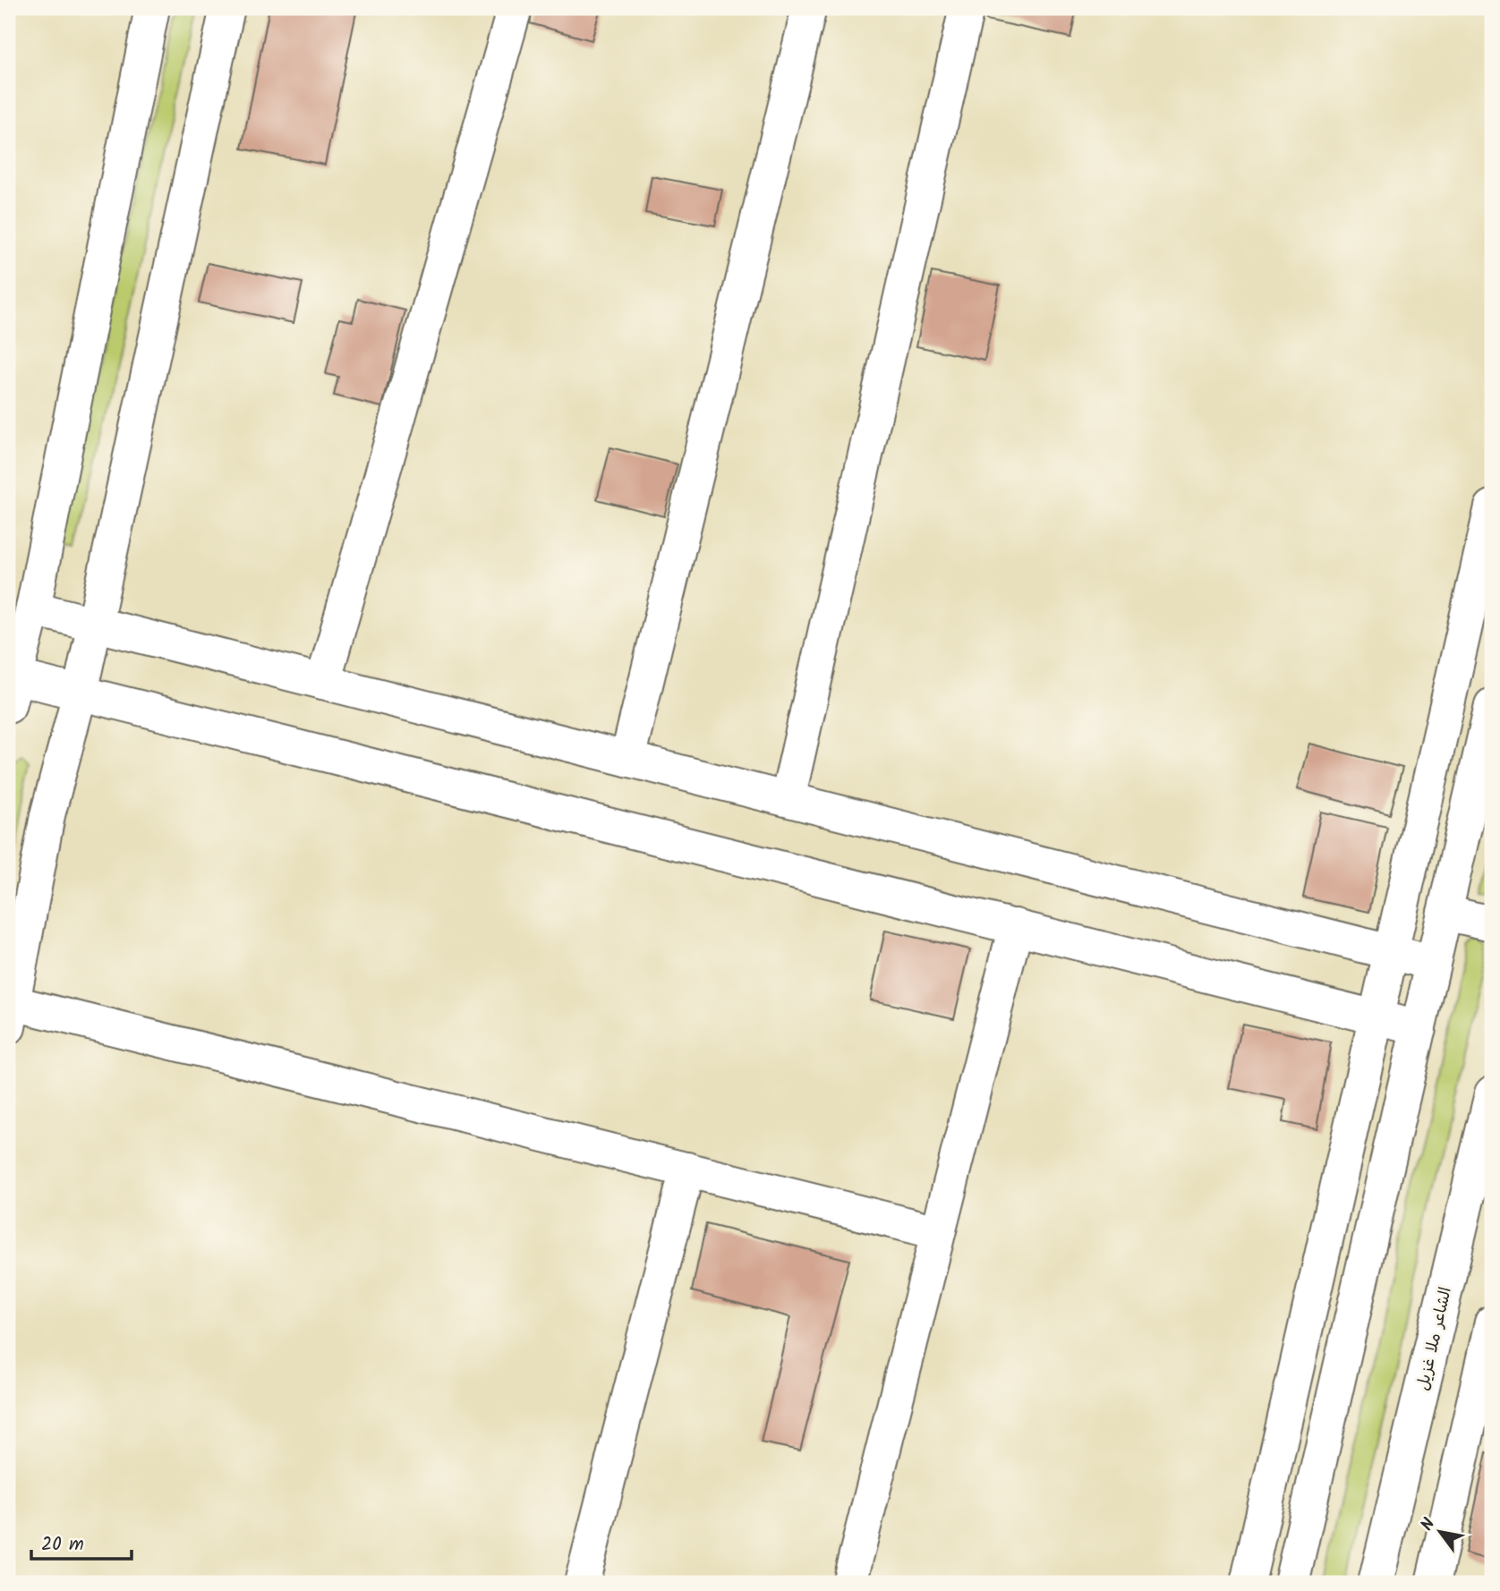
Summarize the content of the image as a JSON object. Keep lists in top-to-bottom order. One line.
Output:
{"streets":{"street":["الشاعر ملا غزيل"]},"scale_bar":"20 m","north":"top left"}
